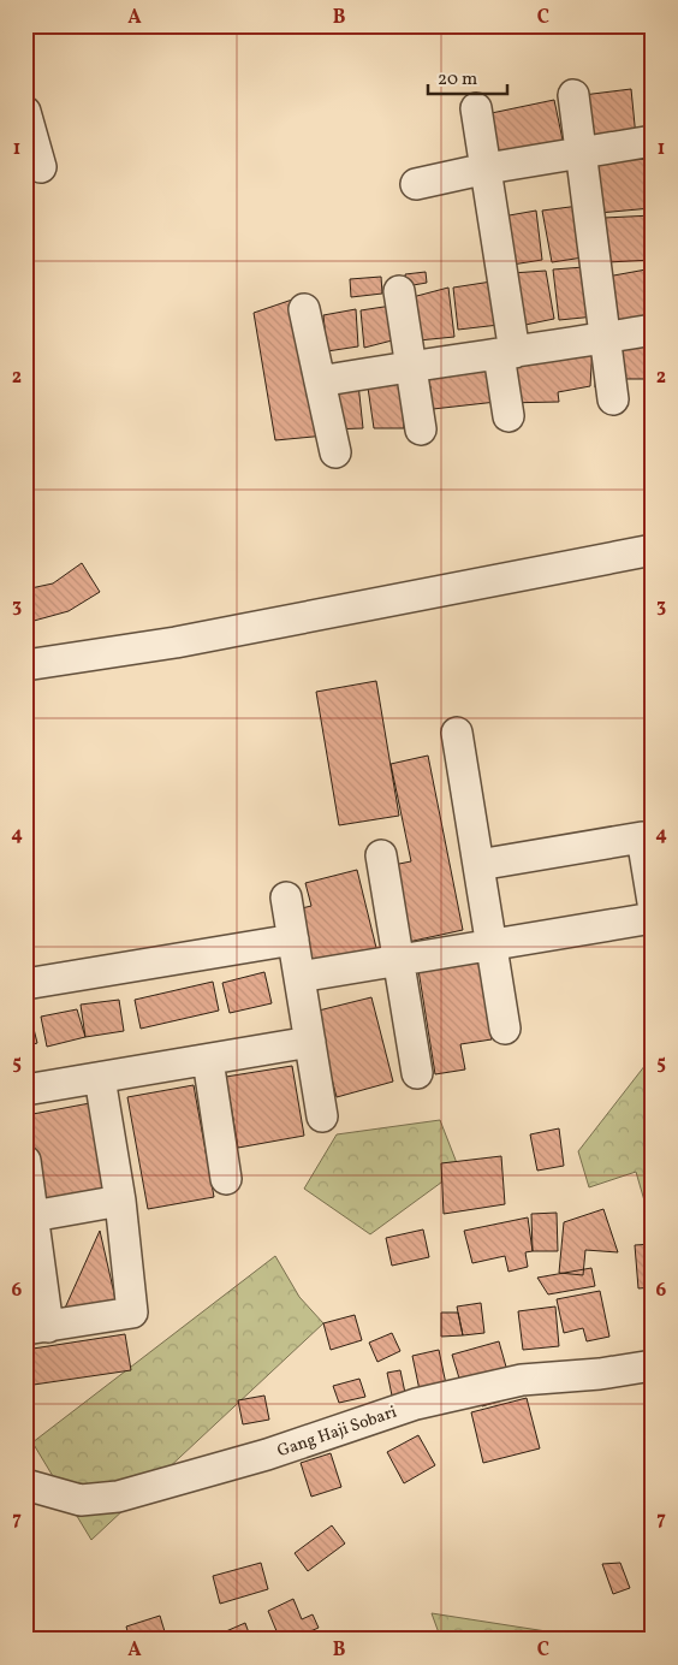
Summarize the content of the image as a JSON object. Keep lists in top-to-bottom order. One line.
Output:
{"streets":{"street":["Gang Haji Sobari"]},"scale_bar":"20 m","grid":{"columns":["A","B","C"],"rows":["1","2","3","4","5","6","7"]}}
